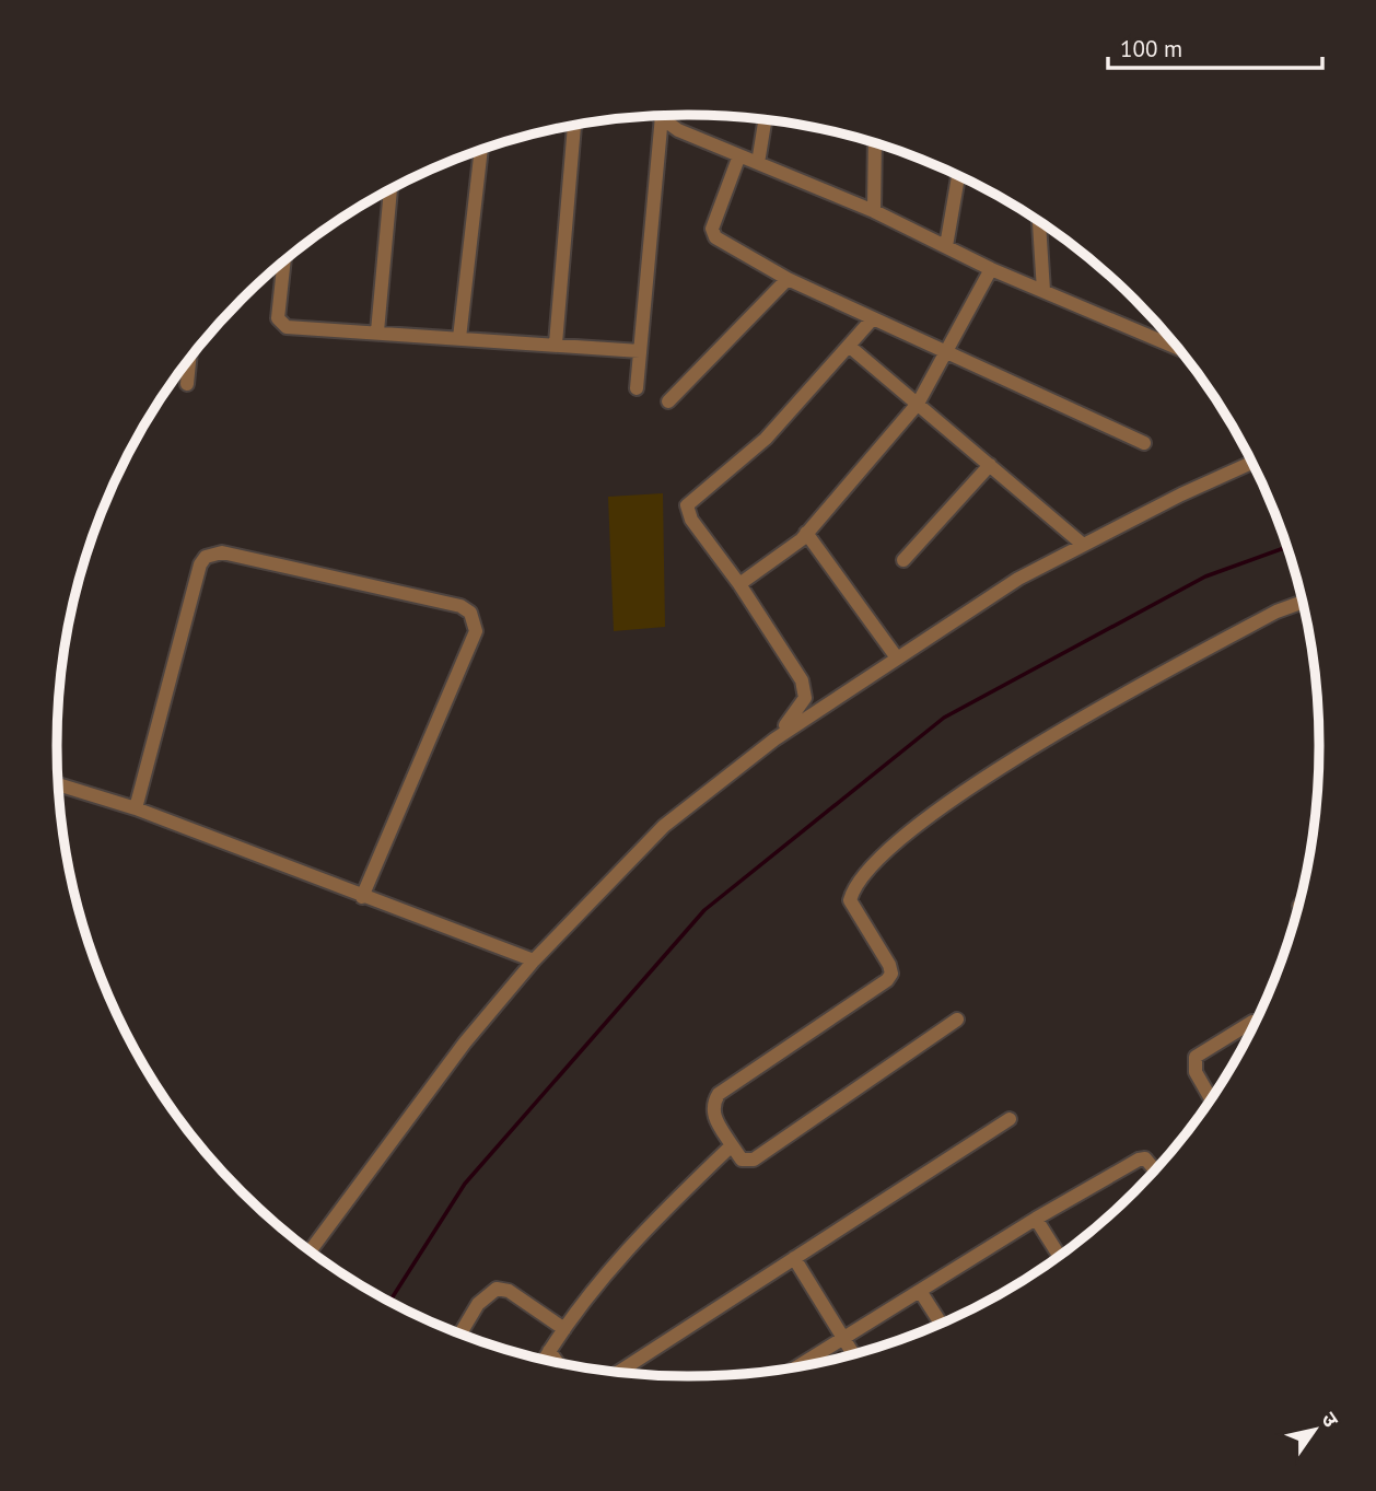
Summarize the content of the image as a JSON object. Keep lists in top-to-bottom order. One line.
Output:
{"scale_bar":"100 m","north":"top right"}
